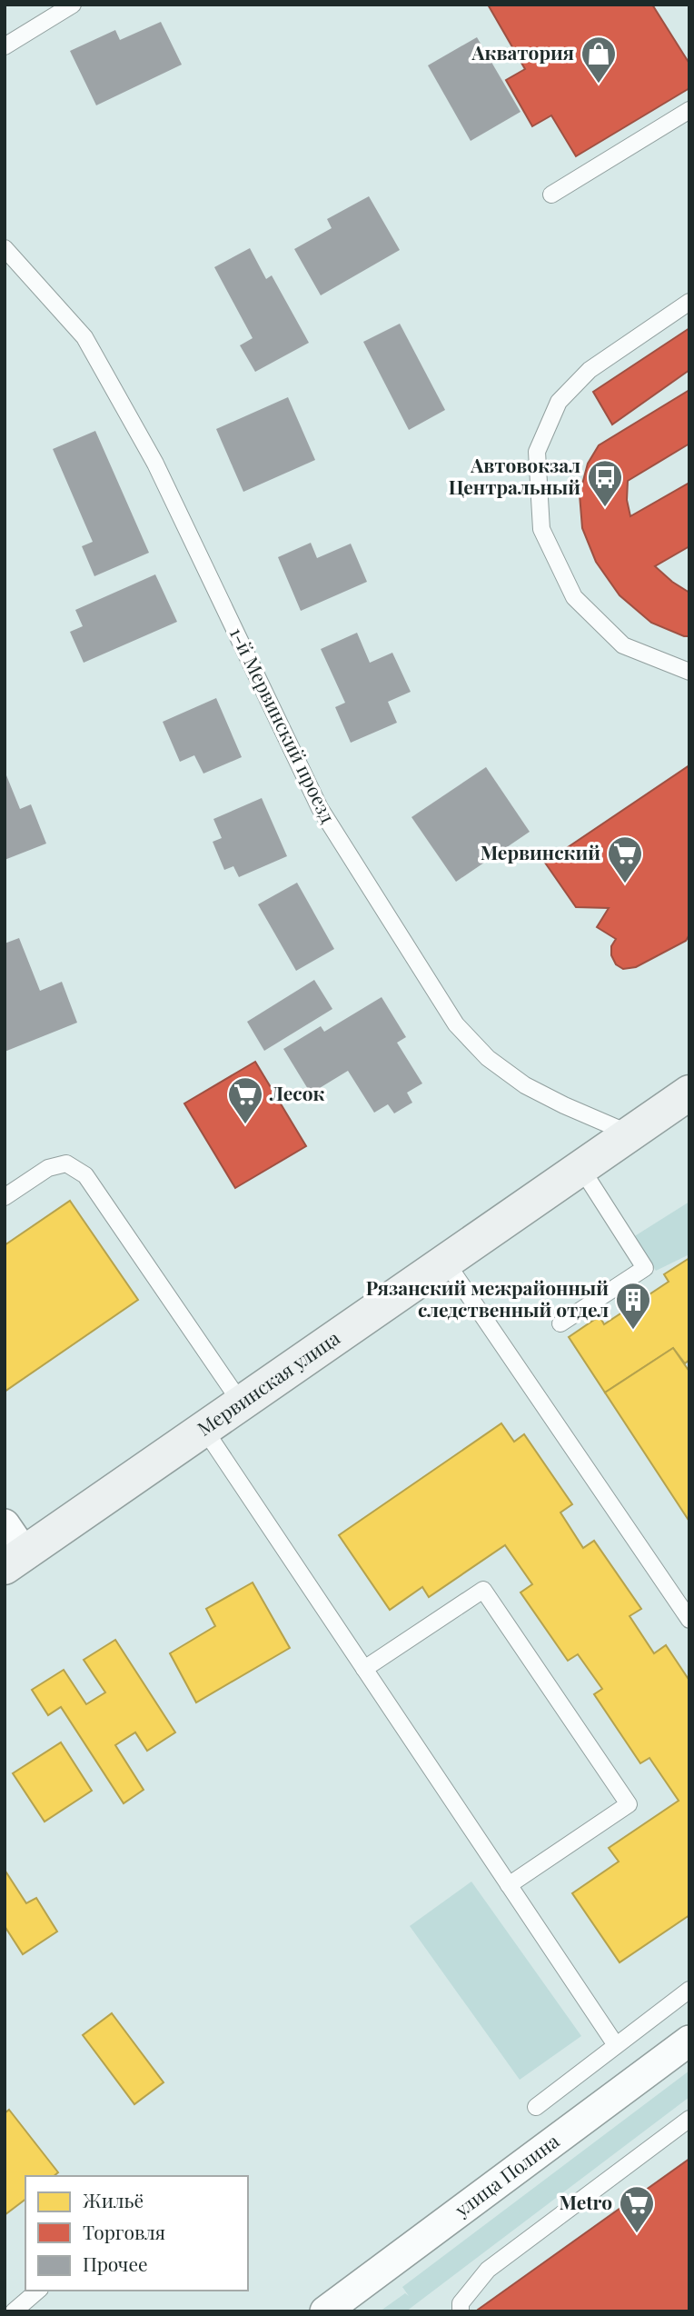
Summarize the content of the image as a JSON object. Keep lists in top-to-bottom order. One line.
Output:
{"streets":{"street":["Мервинская улица","улица Полина"],"lane":["1-й Мервинский проезд"]},"crossings":[["1-й Мервинский проезд","Мервинская улица"]],"places":{"shop":["Акватория"],"bus stop":["Автовокзал Центральный"],"supermarket":["Мервинский","Лесок","Metro"],"building":["Рязанский межрайонный следственный отдел"]},"legend":["Жильё","Торговля","Прочее"]}
